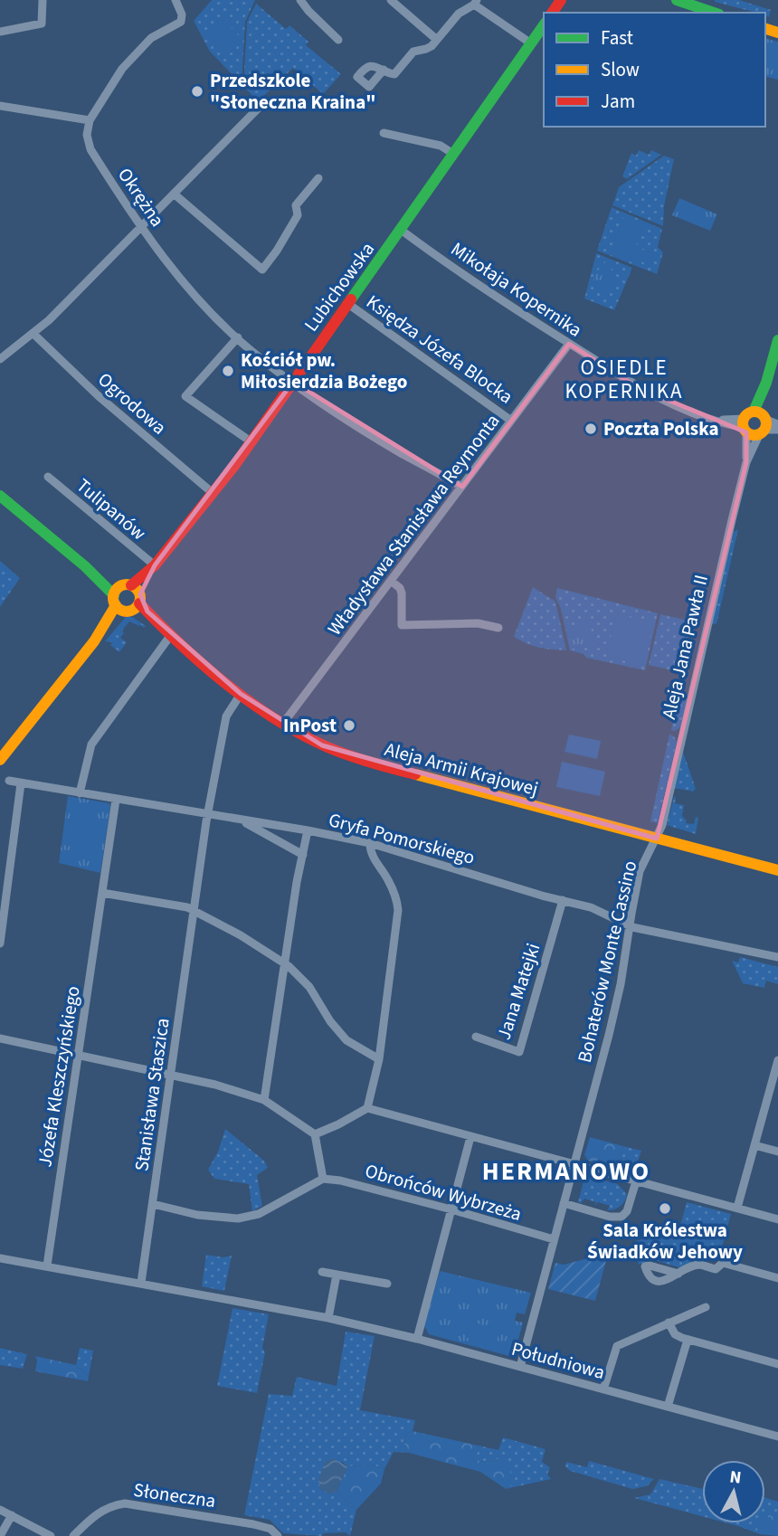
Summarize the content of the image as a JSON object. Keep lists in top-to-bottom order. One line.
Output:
{"streets":{"street":["Okrężna","Lubichowska","Mikołaja Kopernika","Księdza Józefa Blocka","Ogrodowa","Tulipanów","Władysława Stanisława Reymonta","Aleja Jana Pawła II","Aleja Armii Krajowej","Gryfa Pomorskiego","Bohaterów Monte Cassino","Jana Matejki","Józefa Kleszczyńskiego","Stanisława Staszica","Obrońców Wybrzeża","Południowa","Słoneczna"]},"crossings":[["Okrężna","Lubichowska"],["Okrężna","Władysława Stanisława Reymonta"],["Lubichowska","Mikołaja Kopernika"],["Lubichowska","Księdza Józefa Blocka"],["Lubichowska","Ogrodowa"],["Lubichowska","Tulipanów"],["Lubichowska","Aleja Armii Krajowej"],["Mikołaja Kopernika","Władysława Stanisława Reymonta"],["Mikołaja Kopernika","Aleja Jana Pawła II"],["Księdza Józefa Blocka","Władysława Stanisława Reymonta"],["Władysława Stanisława Reymonta","Aleja Armii Krajowej"],["Aleja Jana Pawła II","Aleja Armii Krajowej"],["Aleja Jana Pawła II","Bohaterów Monte Cassino"],["Aleja Armii Krajowej","Bohaterów Monte Cassino"],["Aleja Armii Krajowej","Stanisława Staszica"],["Gryfa Pomorskiego","Bohaterów Monte Cassino"],["Gryfa Pomorskiego","Jana Matejki"],["Gryfa Pomorskiego","Józefa Kleszczyńskiego"],["Gryfa Pomorskiego","Stanisława Staszica"],["Bohaterów Monte Cassino","Obrońców Wybrzeża"],["Bohaterów Monte Cassino","Południowa"],["Józefa Kleszczyńskiego","Południowa"],["Stanisława Staszica","Południowa"]],"districts":["OSIEDLE KOPERNIKA","HERMANOWO"],"places":["Przedszkole \"Słoneczna Kraina\"","Kościół pw. Miłosierdzia Bożego","Poczta Polska","InPost","Sala Królestwa Świadków Jehowy"],"legend":["Fast","Slow","Jam"],"north":"top"}
